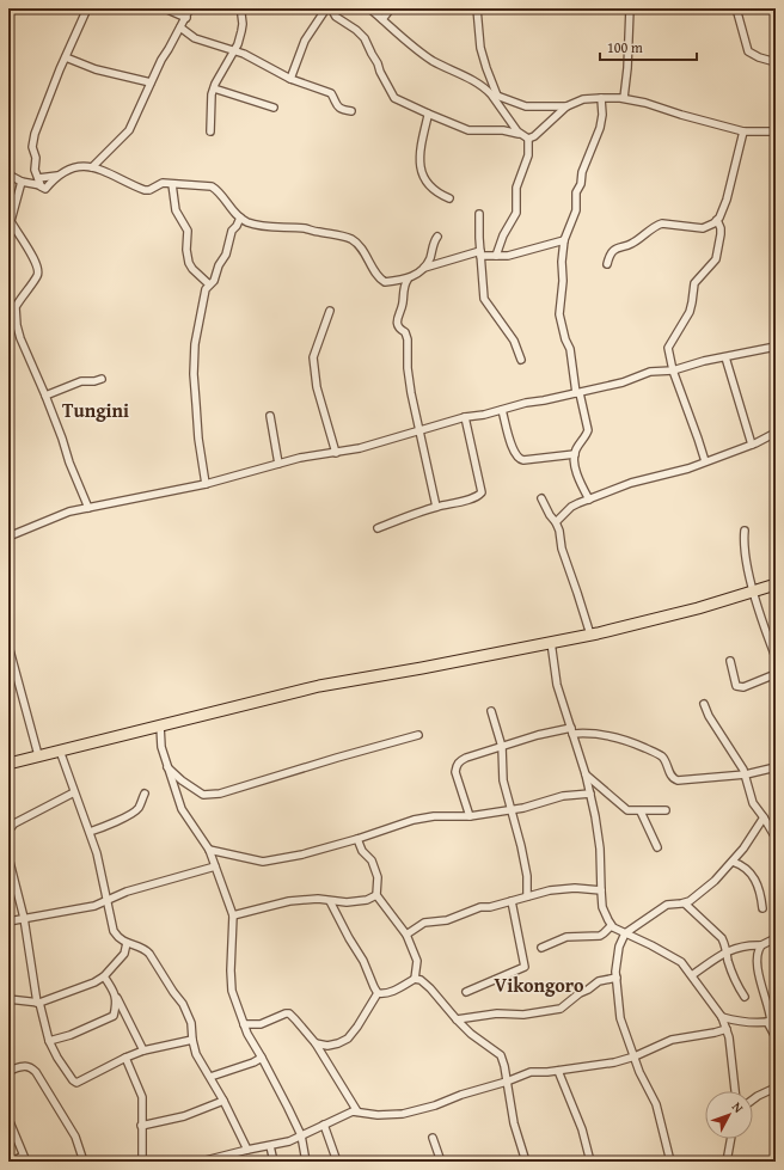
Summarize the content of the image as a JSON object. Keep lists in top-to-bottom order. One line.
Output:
{"districts":["Tungini","Vikongoro"],"scale_bar":"100 m","north":"top right"}
